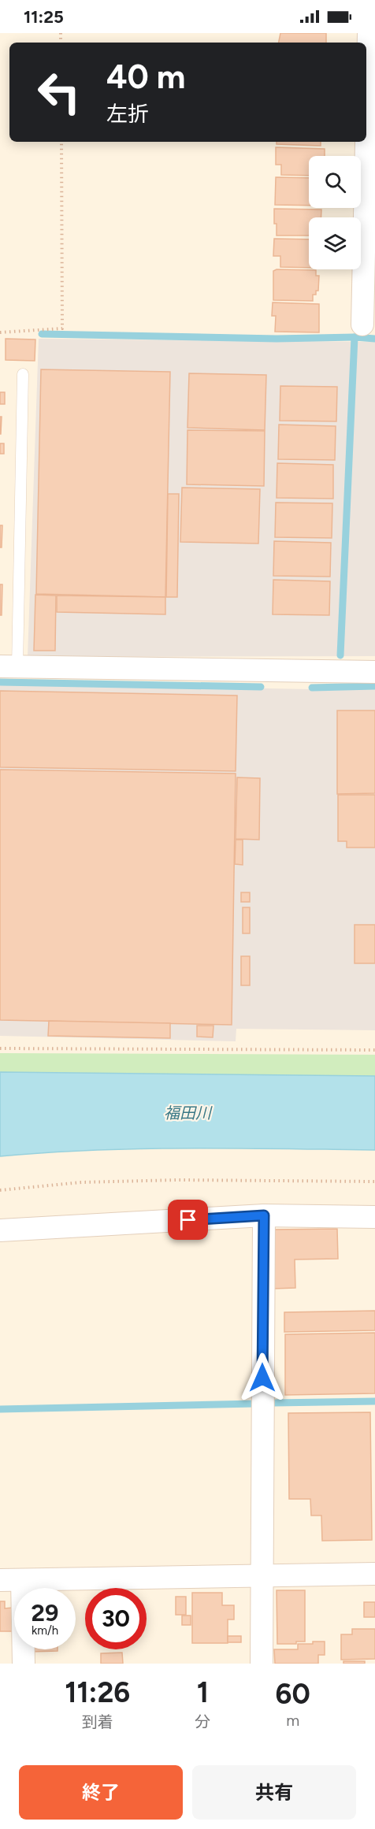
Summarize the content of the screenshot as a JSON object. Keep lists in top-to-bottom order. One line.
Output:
{"water":["福田川"],"page":{"status":"11:25","turn":["40 m","左折"],"speed":"29 km/h","limit":"30","eta":["11:26","到着","1","分","60","m"],"buttons":["終了","共有"]}}
